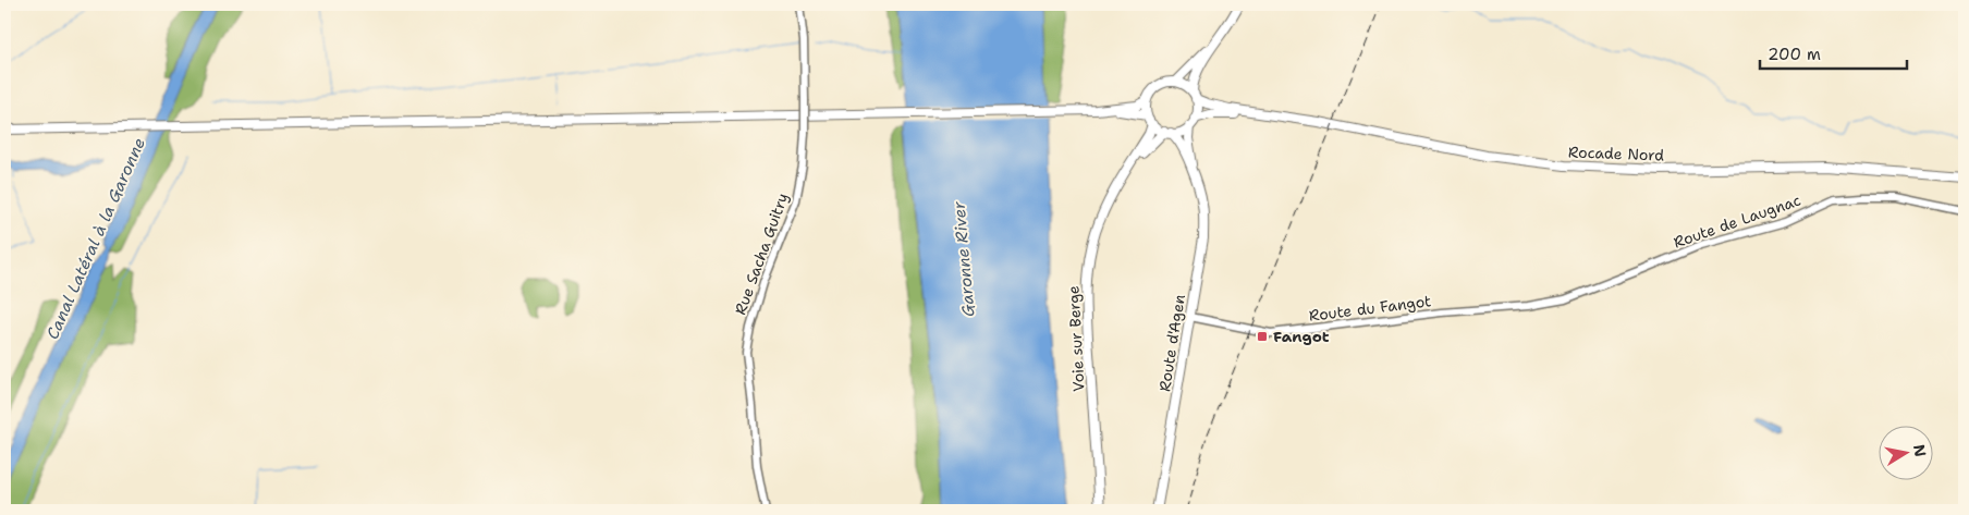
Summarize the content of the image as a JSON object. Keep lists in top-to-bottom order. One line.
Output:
{"streets":{"main road":["Rocade Nord","Voie sur Berge","Route d'Agen"],"street":["Route de Laugnac","Rue Sacha Guitry","Route du Fangot"]},"crossings":[["Route de Laugnac","Route du Fangot"],["Route du Fangot","Route d'Agen"]],"water":["Canal Latéral à la Garonne","Garonne River"],"places":{"transit":["Fangot"]},"scale_bar":"200 m","north":"right"}
